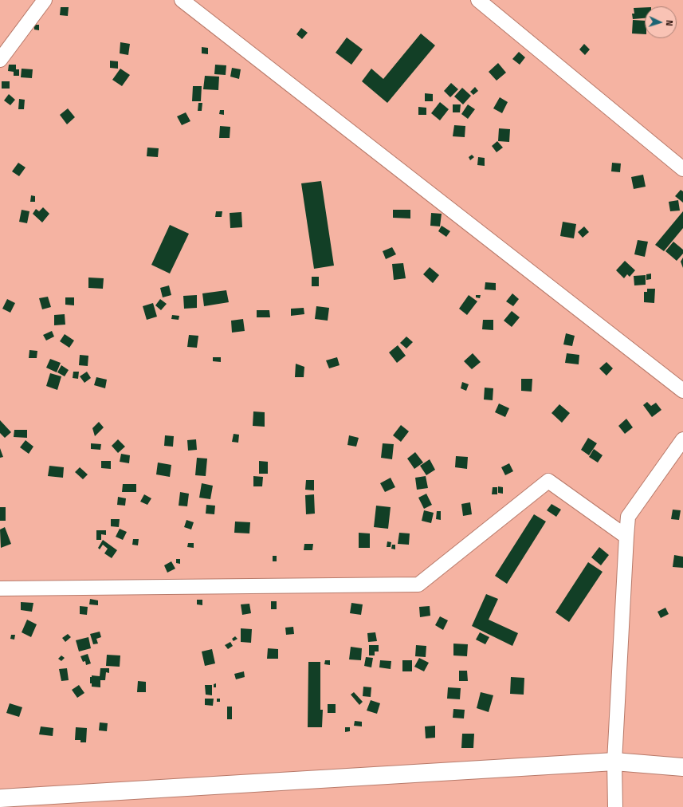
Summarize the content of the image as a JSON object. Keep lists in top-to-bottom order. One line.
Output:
{"north":"right"}
